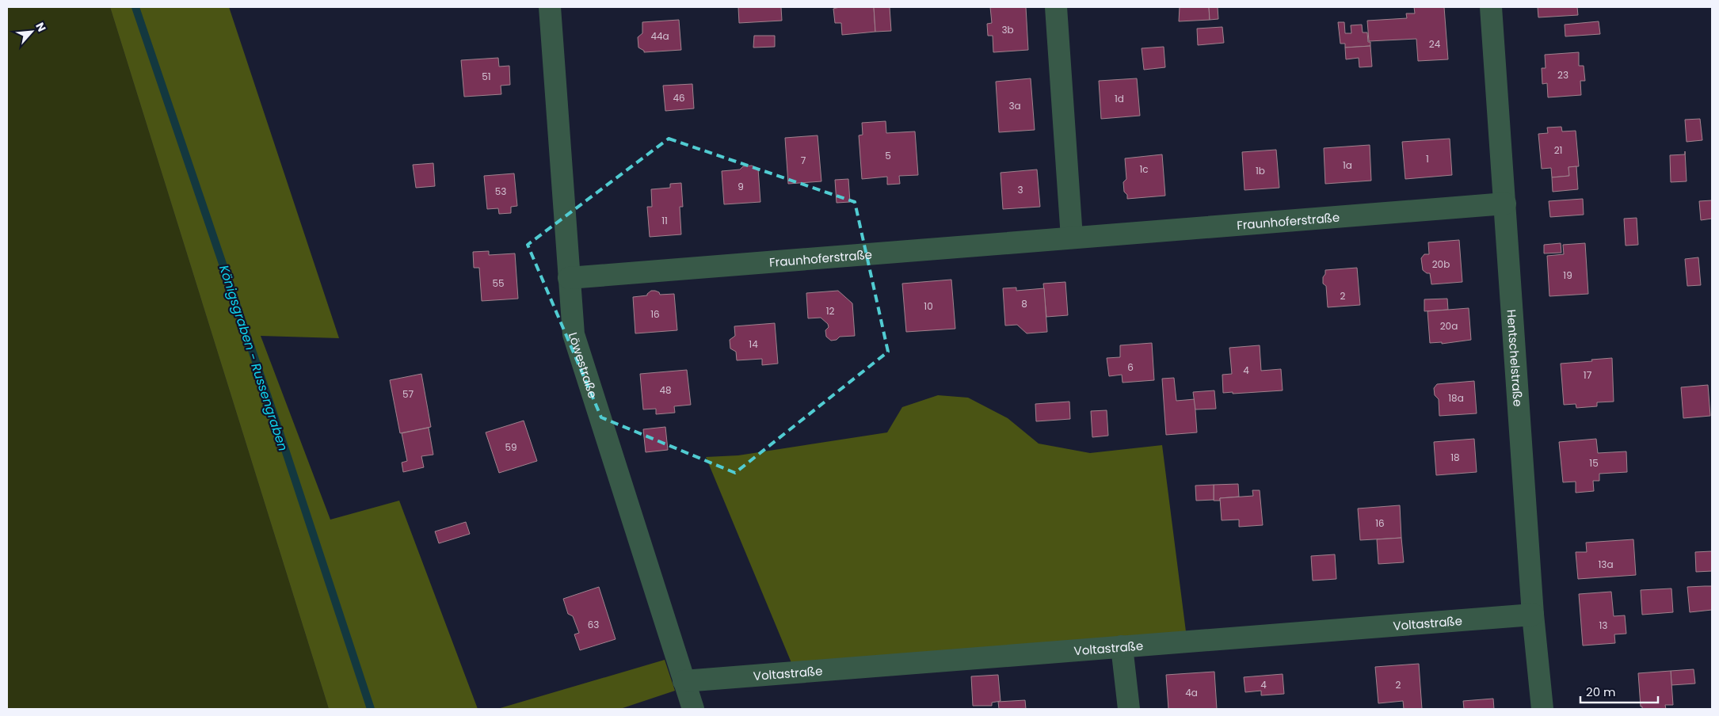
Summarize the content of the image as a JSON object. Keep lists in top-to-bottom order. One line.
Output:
{"streets":{"street":["Fraunhoferstraße","Hentschelstraße","Löwestraße","Voltastraße"]},"crossings":[["Fraunhoferstraße","Hentschelstraße"],["Fraunhoferstraße","Löwestraße"],["Hentschelstraße","Voltastraße"],["Löwestraße","Voltastraße"]],"water":["Königsgraben - Russengraben"],"house_numbers":["3b","44a","24","23","51","46","1d","3a","21","5","1","7","1a","1c","1b","9","3","53","11","20b","19","55","2","8","10","12","16","20a","14","6","4","17","48","57","18a","59","18","15","16","13a","63","13","4","2","4a"],"scale_bar":"20 m","north":"top right"}
